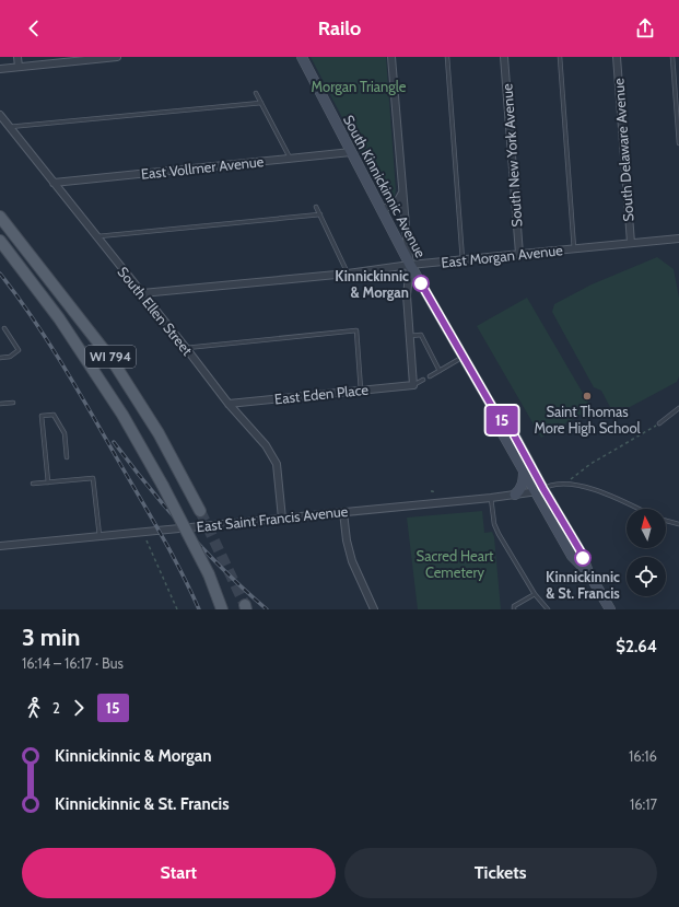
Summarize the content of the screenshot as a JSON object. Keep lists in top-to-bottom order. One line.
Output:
{"streets":{"main road":["South Kinnickinnic Avenue","WI 794"],"street":["South Delaware Avenue","South New York Avenue","East Vollmer Avenue","East Morgan Avenue","South Ellen Street","East Eden Place","East Saint Francis Avenue"]},"crossings":[["South Delaware Avenue","East Morgan Avenue"],["South New York Avenue","East Morgan Avenue"],["East Vollmer Avenue","South Kinnickinnic Avenue"],["East Vollmer Avenue","South Ellen Street"],["South Kinnickinnic Avenue","East Morgan Avenue"],["South Kinnickinnic Avenue","East Saint Francis Avenue"],["East Morgan Avenue","South Ellen Street"],["South Ellen Street","East Eden Place"],["South Ellen Street","East Saint Francis Avenue"]],"parks":["Morgan Triangle","Sacred Heart Cemetery"],"places":["Kinnickinnic & Morgan","Saint Thomas More High School","Kinnickinnic & St. Francis"],"lines":["bus line 15"],"north":"top","page":{"header":"Railo","on_map":"15","heading":["3 min","16:14 – 16:17 · Bus","$2.64"],"legs":["2","15"],"list":[{"name":"Kinnickinnic & Morgan","value":"16:16"},{"name":"Kinnickinnic & St. Francis","value":"16:17"}],"buttons":["Start","Tickets"]}}
